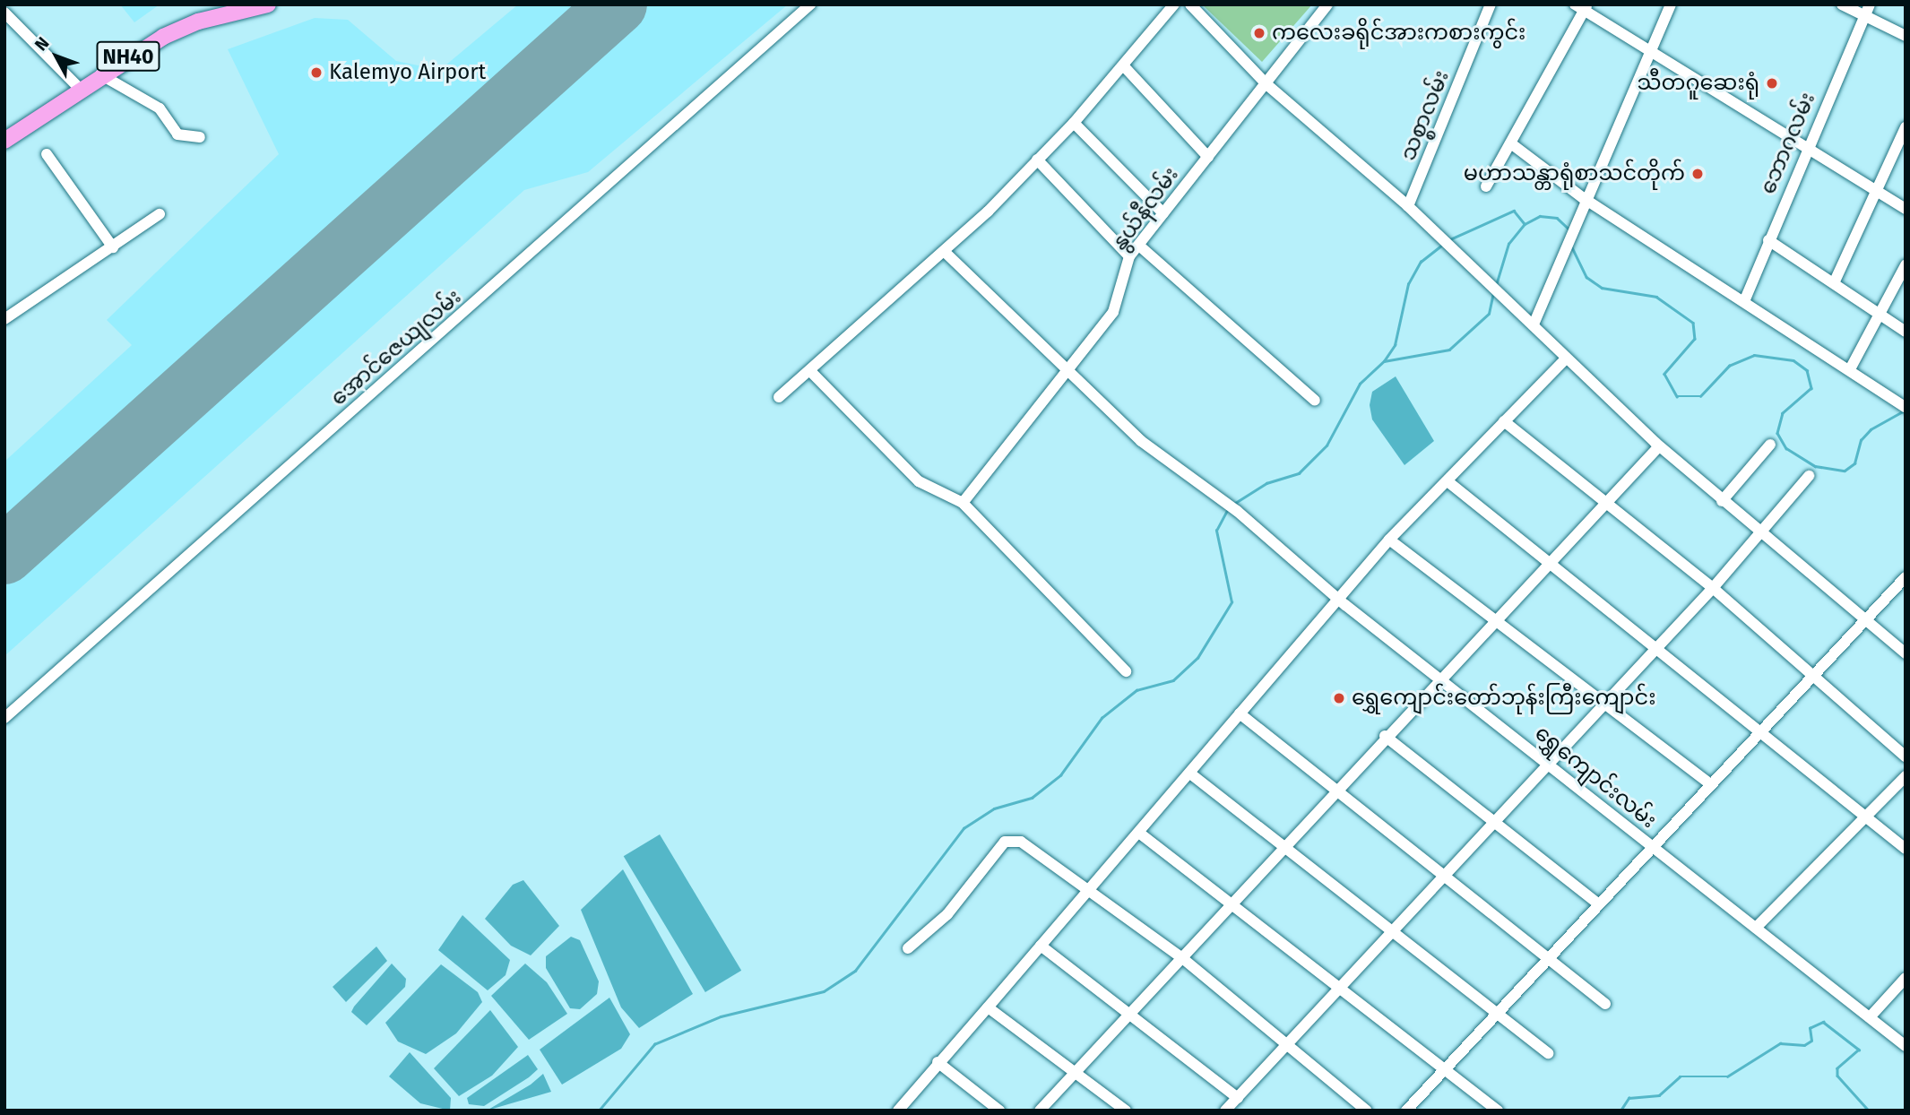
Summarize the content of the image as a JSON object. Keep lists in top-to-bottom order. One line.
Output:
{"streets":{"highway":["NH40"],"street":["သစ္စာလမ်း","ဘောဂလမ်း","နွယ်နီလမ်း","အောင်ဇေယျလမ်း","ရွှေကျောင်းလမ်း"]},"crossings":[["နွယ်နီလမ်း","ရွှေကျောင်းလမ်း"]],"places":["ကလေးခရိုင်အားကစားကွင်း","Kalemyo Airport","သီတဂူဆေးရုံ","မဟာသန္တာရုံစာသင်တိုက်","ရွှေကျောင်းတော်ဘုန်းကြီးကျောင်း"],"north":"top left"}
